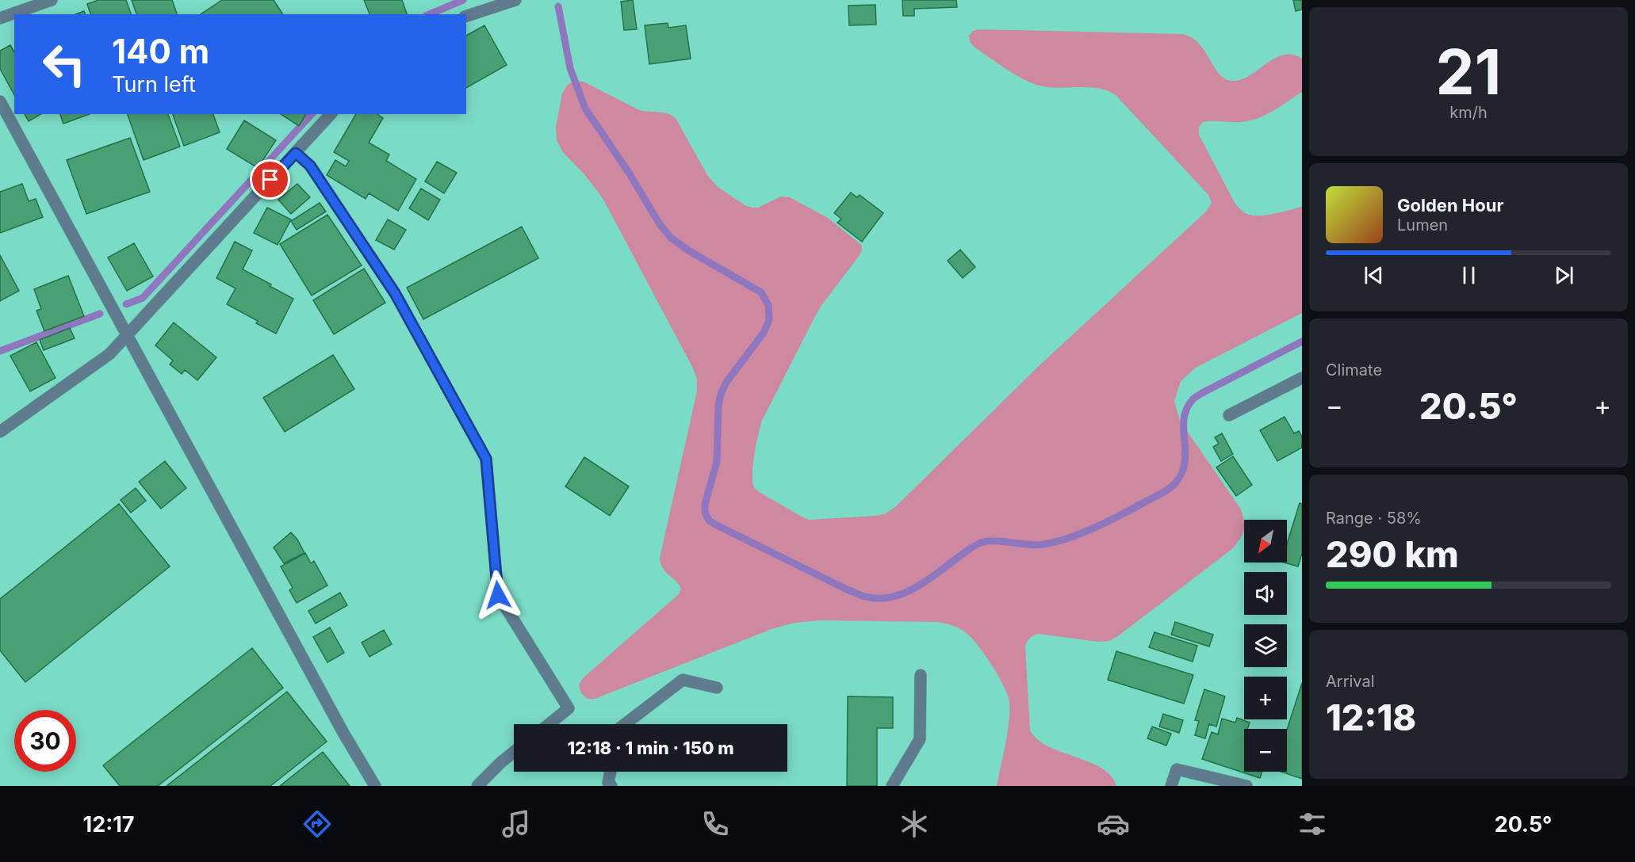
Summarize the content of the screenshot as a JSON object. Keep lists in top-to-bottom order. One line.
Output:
{"north":"bottom left","page":{"tile":[["21","km/h"],"Climate",["Range · 58%","290 km"],["Arrival","12:18"]],"turn":["140 m","Turn left"],"song":["Golden Hour","Lumen"],"heat":["−","20.5°","+"],"map_buttons":["+","−"],"limit":"30","trip":"12:18 · 1 min · 150 m","tabs":["12:17","20.5°"]}}
